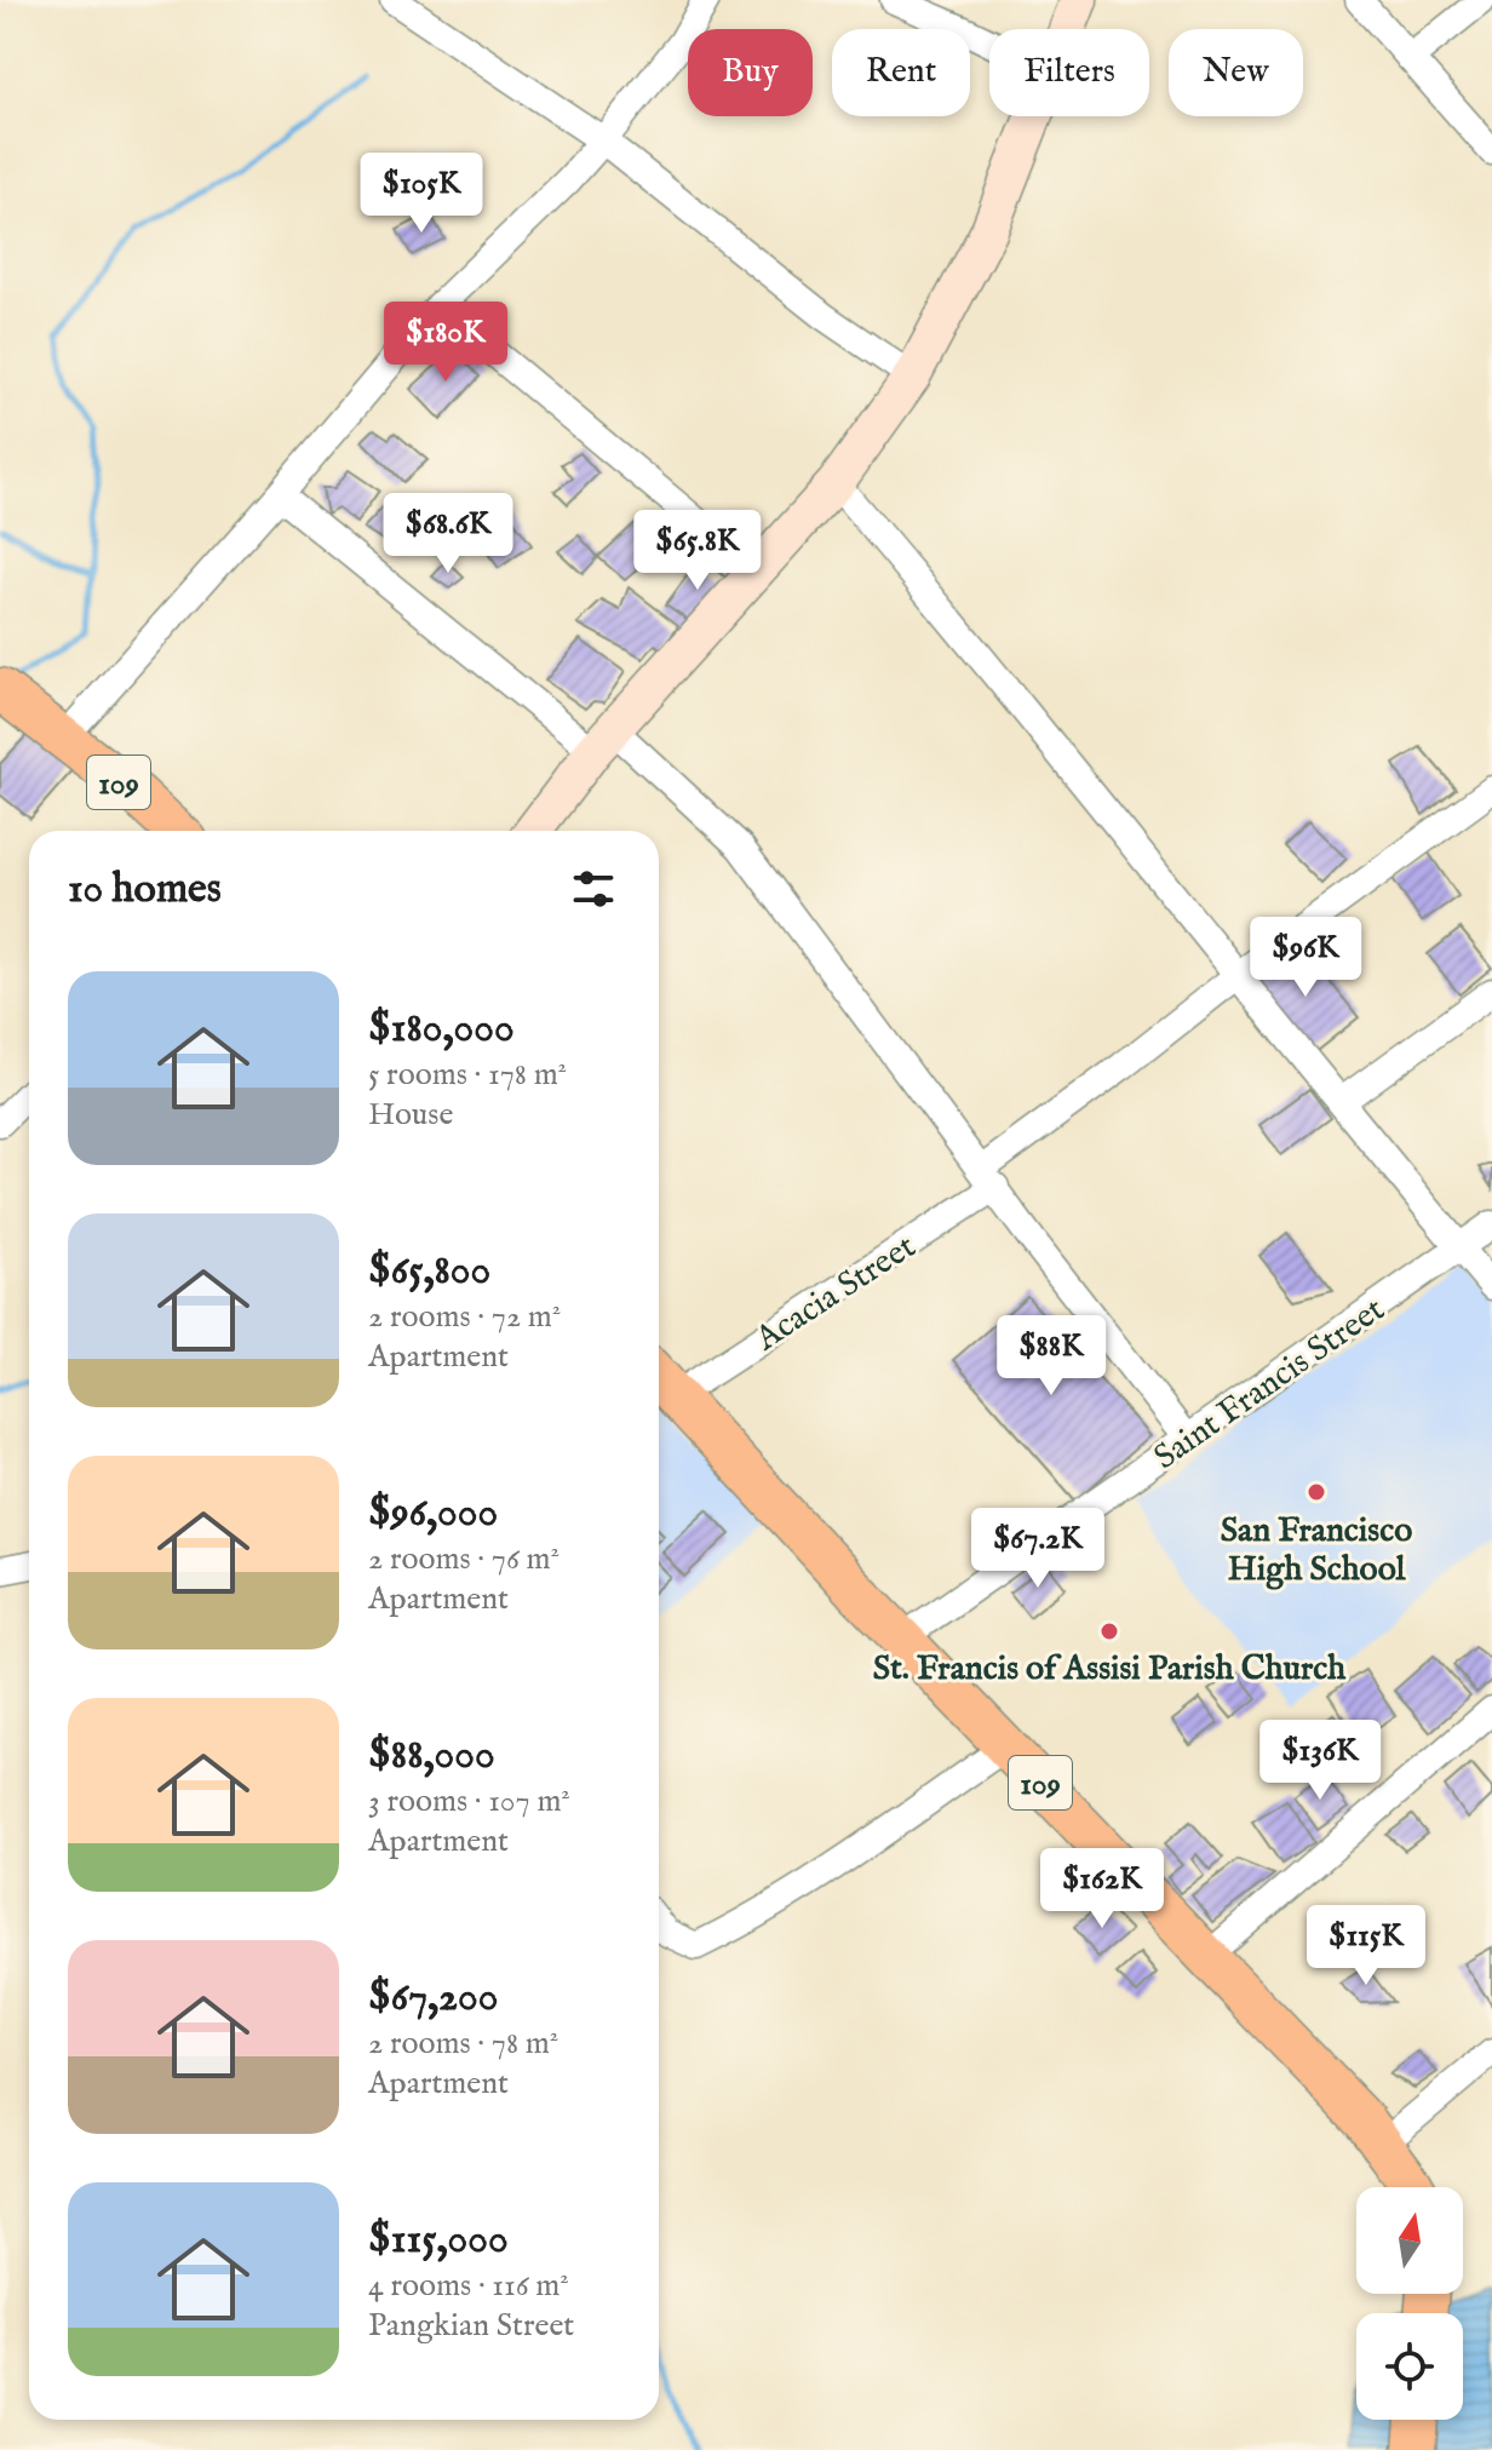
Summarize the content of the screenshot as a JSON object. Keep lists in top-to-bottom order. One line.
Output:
{"streets":{"main road":["109"],"street":["Acacia Street","Saint Francis Street"]},"crossings":[["109","Acacia Street"],["109","Saint Francis Street"]],"places":["San Francisco High School","St. Francis of Assisi Parish Church"],"north":"top","page":{"chip":["Buy","Rent","Filters","New"],"price":["$105K","$180K","$68.6K","$65.8K","$96K","$88K","$67.2K","$136K","$162K","$115K"],"heading":"10 homes","list":[{"name":"$180,000","note":"5 rooms · 178 m² · House"},{"name":"$65,800","note":"2 rooms · 72 m² · Apartment"},{"name":"$96,000","note":"2 rooms · 76 m² · Apartment"},{"name":"$88,000","note":"3 rooms · 107 m² · Apartment"},{"name":"$67,200","note":"2 rooms · 78 m² · Apartment"},{"name":"$115,000","note":"4 rooms · 116 m² · Pangkian Street"}]}}
